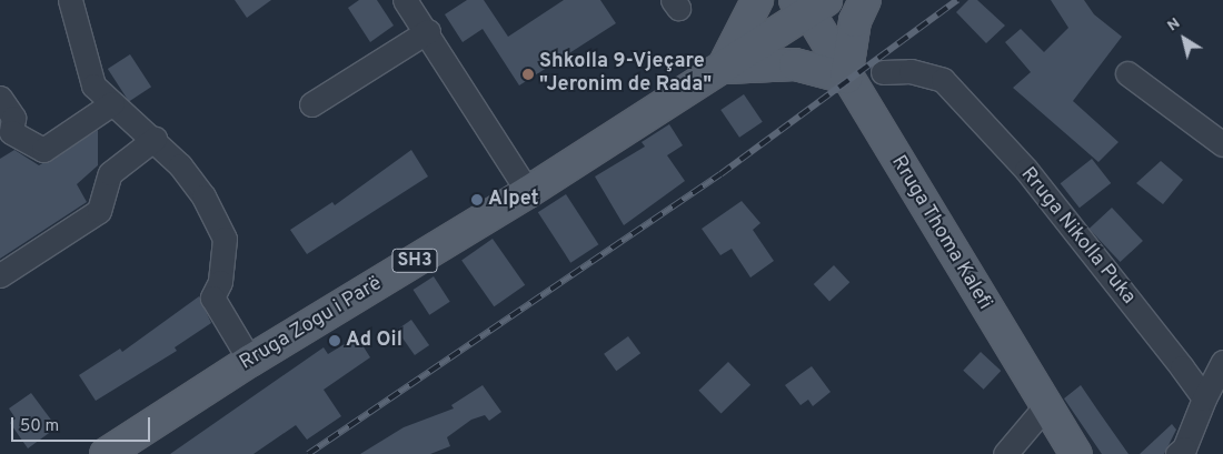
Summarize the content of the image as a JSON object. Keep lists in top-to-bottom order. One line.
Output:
{"streets":{"main road":["Rruga Thoma Kalefi","SH3","Rruga Zogu i Parë"],"street":["Rruga Nikolla Puka"]},"crossings":[["Rruga Thoma Kalefi","Rruga Zogu i Parë"]],"places":["Shkolla 9-Vjeçare \"Jeronim de Rada\"","Alpet","Ad Oil"],"scale_bar":"50 m","north":"top left"}
